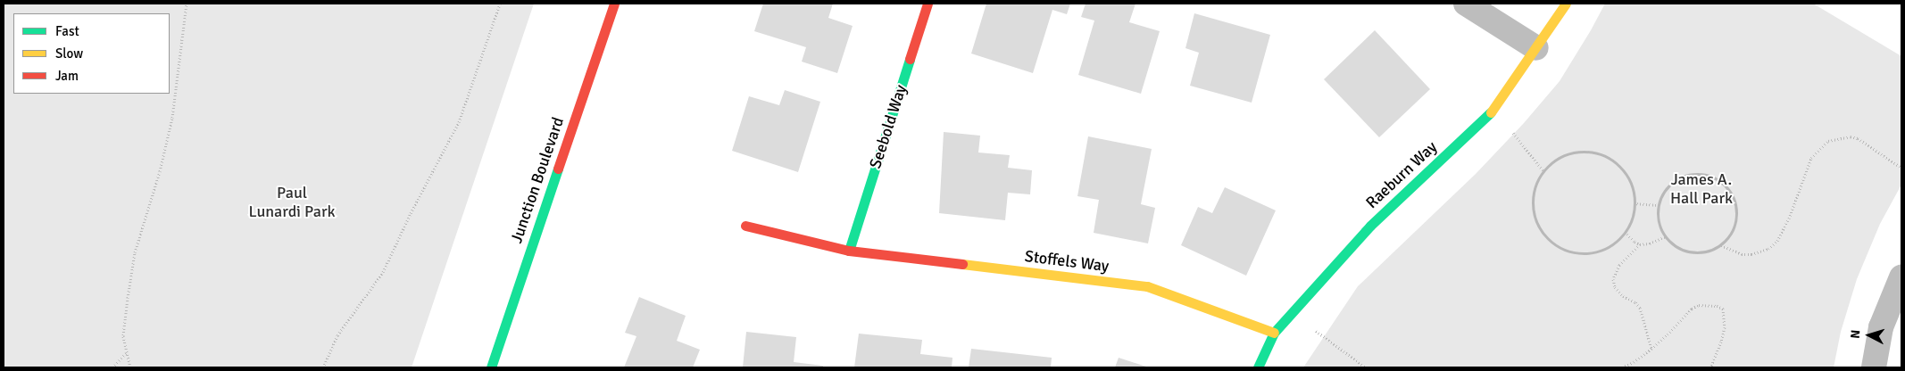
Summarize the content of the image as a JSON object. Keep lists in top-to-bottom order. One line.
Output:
{"streets":{"street":["Seebold Way","Raeburn Way","Junction Boulevard","Stoffels Way"]},"crossings":[["Seebold Way","Stoffels Way"],["Raeburn Way","Stoffels Way"]],"parks":["James A. Hall Park","Paul Lunardi Park"],"legend":["Fast","Slow","Jam"],"north":"left"}
